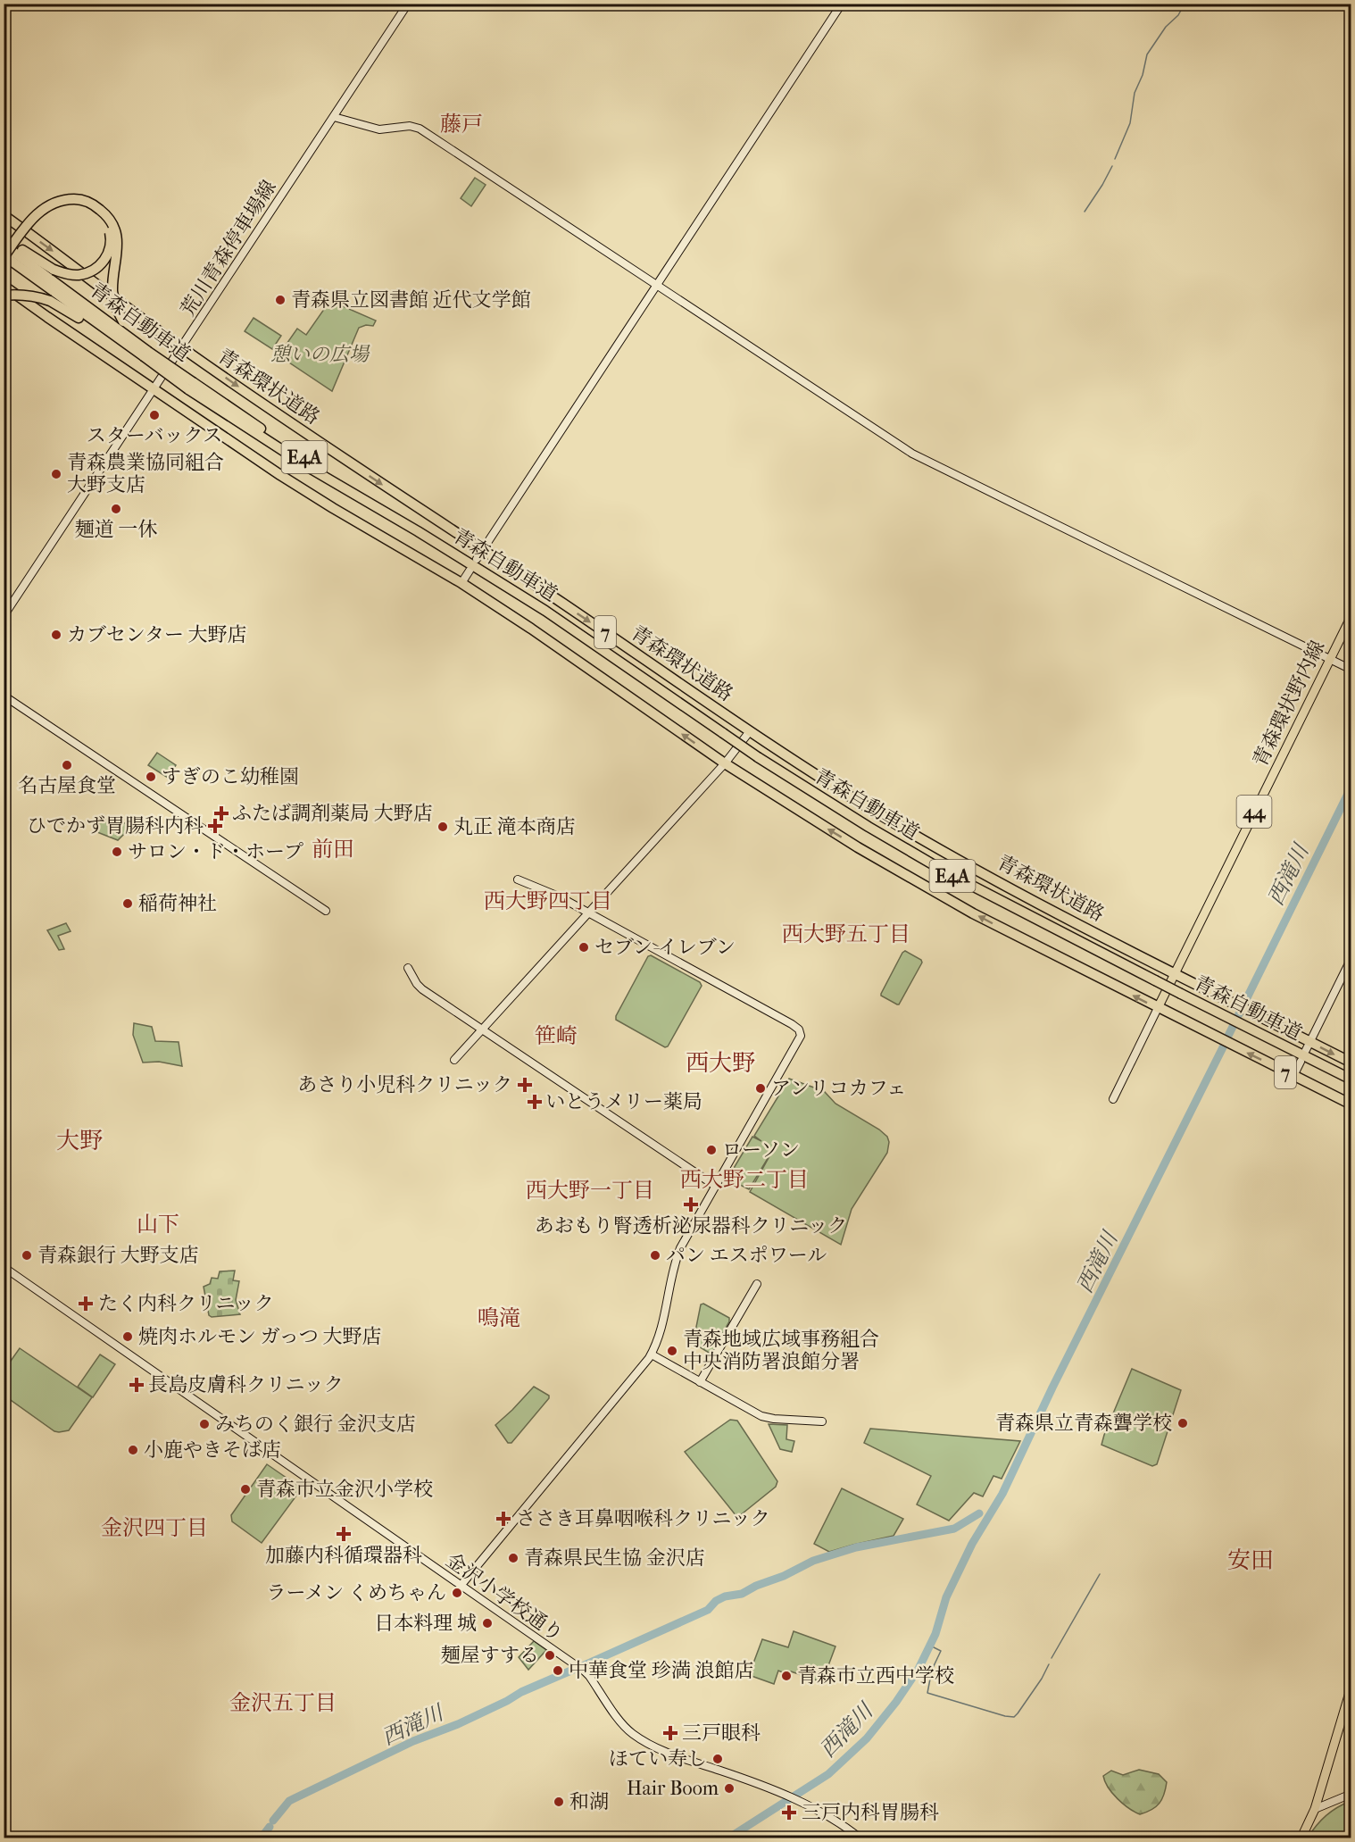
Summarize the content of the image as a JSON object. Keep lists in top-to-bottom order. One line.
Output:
{"streets":{"highway":["青森自動車道","青森環状道路","E4A","7"],"main road":["青森環状野内線","44"],"street":["荒川青森停車場線","金沢小学校通り"]},"crossings":[["荒川青森停車場線","青森環状道路"],["荒川青森停車場線","7"],["青森環状道路","青森環状野内線"],["7","青森環状野内線"]],"districts":["藤戸","前田","西大野四丁目","西大野五丁目","笹崎","西大野","大野","西大野二丁目","西大野一丁目","山下","鳴滝","金沢四丁目","安田","金沢五丁目"],"water":["西滝川"],"parks":["憩いの広場"],"places":{"other":["青森県立図書館 近代文学館","スターバックス","青森農業協同組合 大野支店","麺道 一休","カブセンター 大野店","名古屋食堂","すぎのこ幼稚園","丸正 滝本商店","サロン・ド・ホープ","稲荷神社","セブン-イレブン","アンリコカフェ","ローソン","青森銀行 大野支店","パン エスポワール","焼肉ホルモン ガっつ 大野店","青森地域広域事務組合 中央消防署浪館分署","青森県立青森聾学校","みちのく銀行 金沢支店","小鹿やきそば店","青森市立金沢小学校","青森県民生協 金沢店","ラーメン くめちゃん","日本料理 城","麺屋すする","中華食堂 珍満 浪館店","青森市立西中学校","ほてい寿し","Hair Boom","和湖"],"health":["ふたば調剤薬局 大野店","ひでかず胃腸科内科","あさり小児科クリニック","いとうメリー薬局","あおもり腎透析泌尿器科クリニック","たく内科クリニック","長島皮膚科クリニック","ささき耳鼻咽喉科クリニック","加藤内科循環器科","三戸眼科","三戸内科胃腸科"]}}
